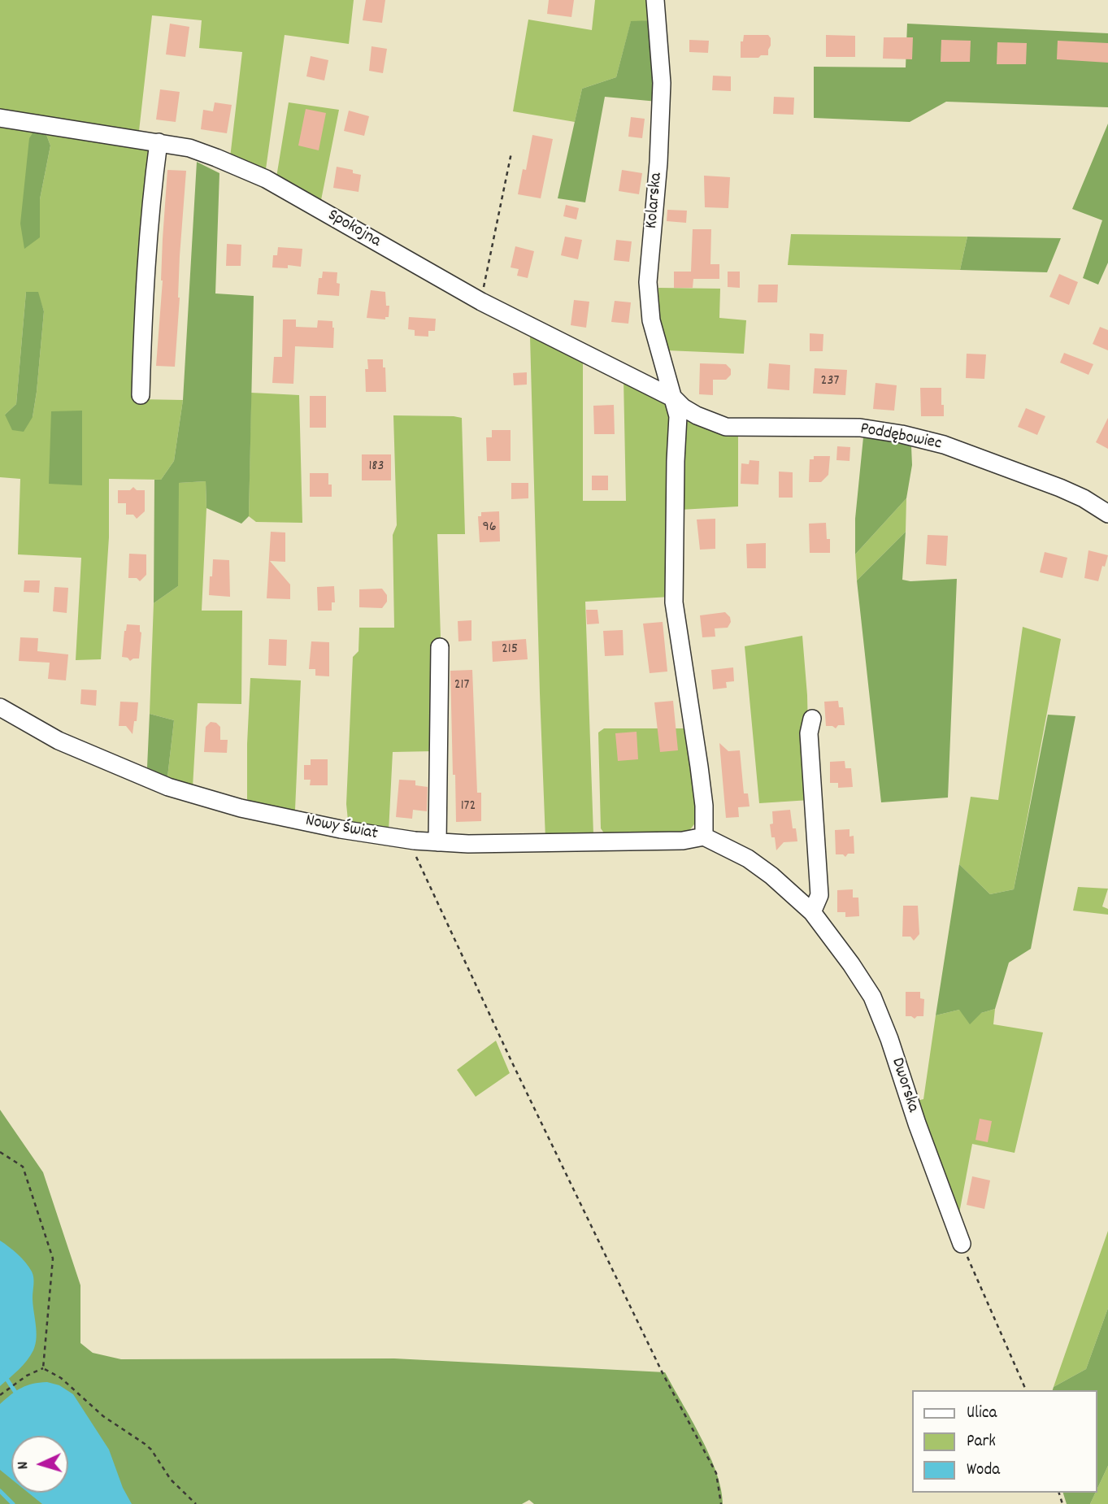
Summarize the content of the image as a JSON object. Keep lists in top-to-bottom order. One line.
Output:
{"streets":{"street":["Kolarska","Spokojna","Poddębowiec","Nowy Świat","Dworska"]},"crossings":[["Kolarska","Spokojna"],["Kolarska","Poddębowiec"],["Kolarska","Nowy Świat"],["Kolarska","Dworska"],["Spokojna","Poddębowiec"],["Nowy Świat","Dworska"]],"house_numbers":["237","183","96","215","217","172"],"legend":["Ulica","Park","Woda"],"north":"left"}
